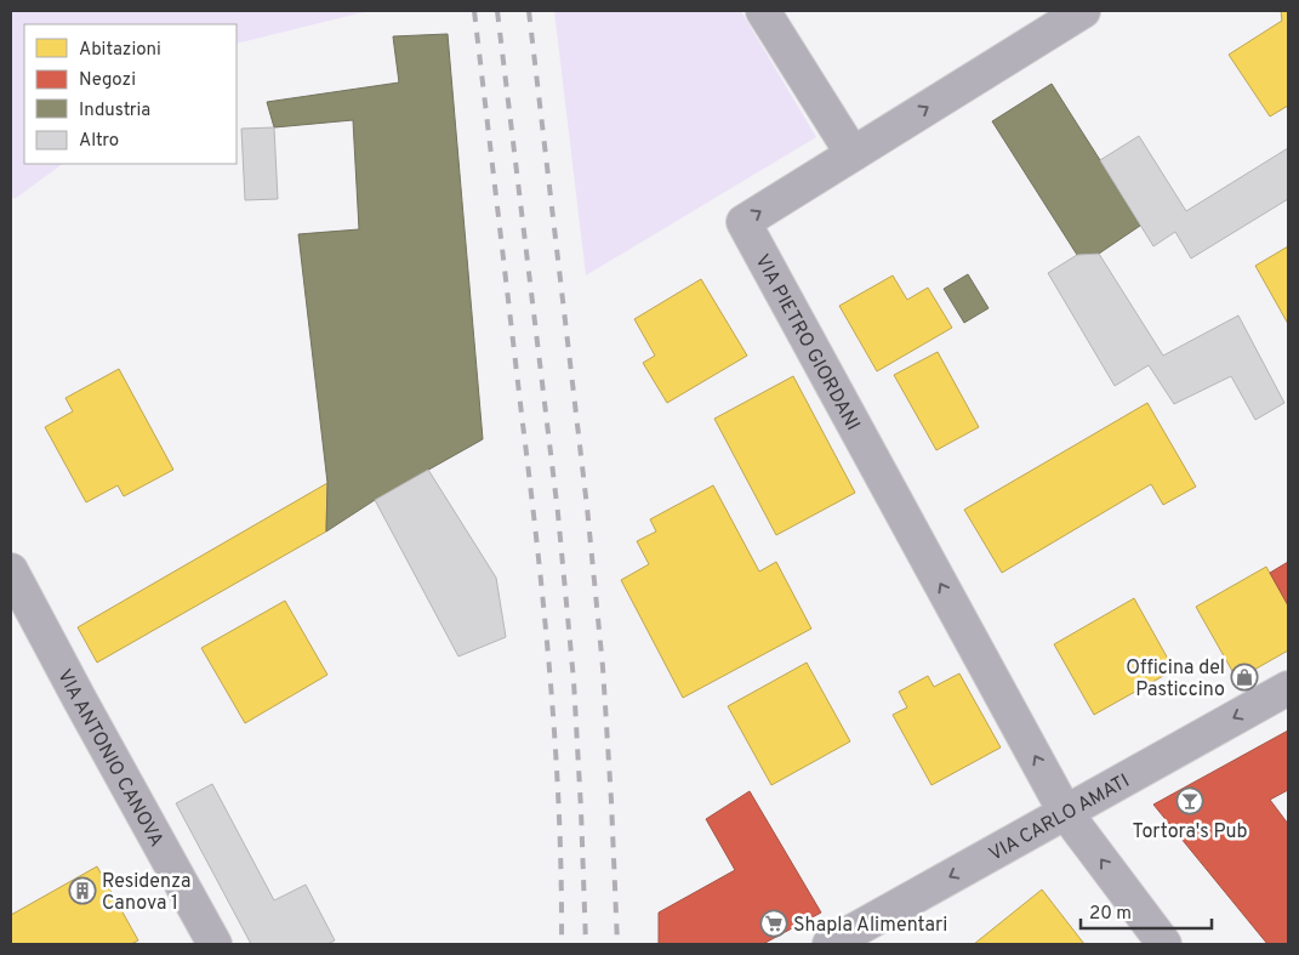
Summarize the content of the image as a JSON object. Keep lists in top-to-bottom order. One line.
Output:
{"streets":{"street":["VIA PIETRO GIORDANI","VIA ANTONIO CANOVA","VIA CARLO AMATI"]},"crossings":[["VIA PIETRO GIORDANI","VIA CARLO AMATI"]],"one_way":["VIA CARLO AMATI"],"places":{"shop":["Officina del Pasticcino"],"bar":["Tortora's Pub"],"building":["Residenza Canova 1"],"supermarket":["Shapla Alimentari"]},"legend":["Abitazioni","Negozi","Industria","Altro"],"scale_bar":"20 m"}
